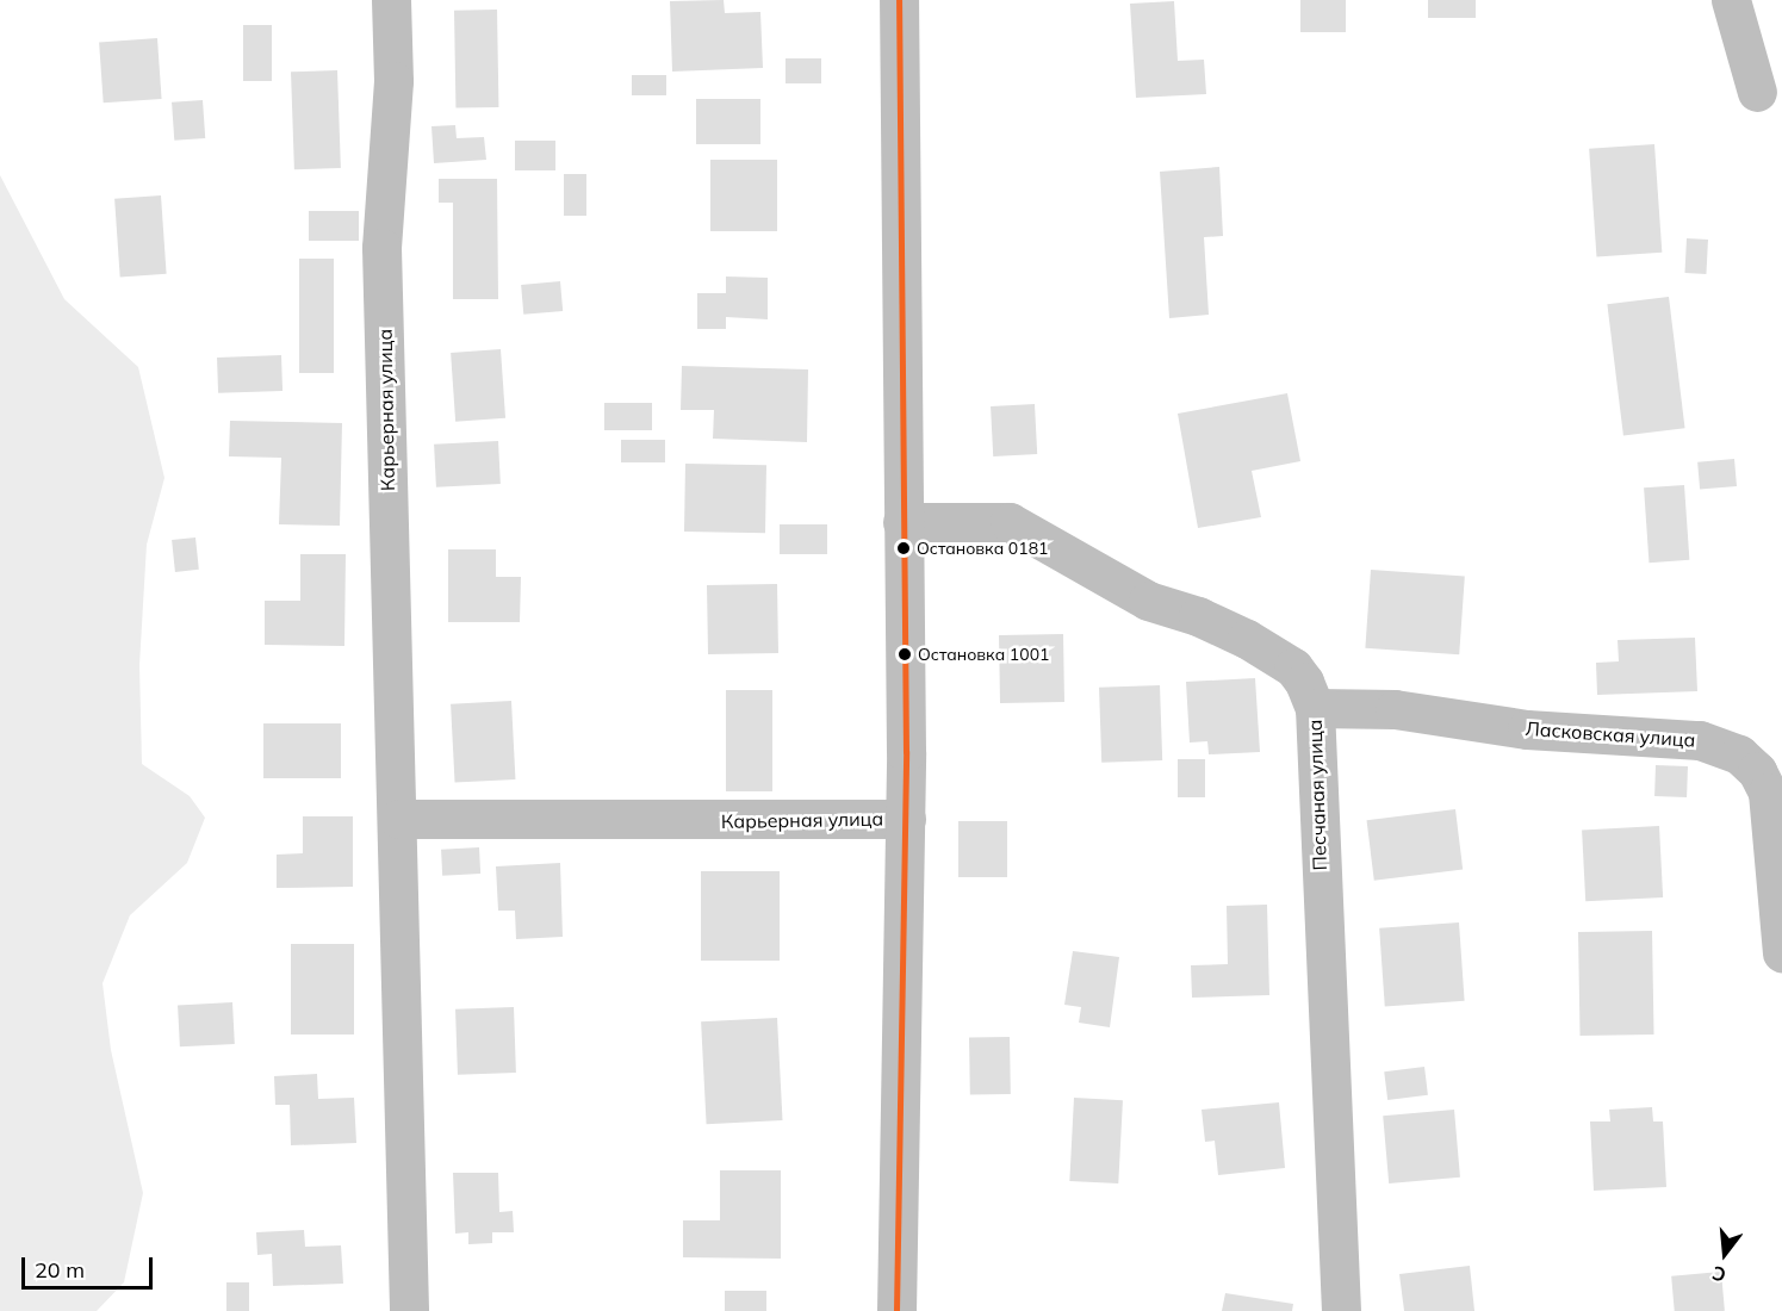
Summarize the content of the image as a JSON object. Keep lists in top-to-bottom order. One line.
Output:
{"streets":{"street":["Карьерная улица","Ласковская улица","Песчаная улица"]},"crossings":[["Ласковская улица","Песчаная улица"]],"places":["Остановка 0181","Остановка 1001"],"scale_bar":"20 m","north":"bottom"}
